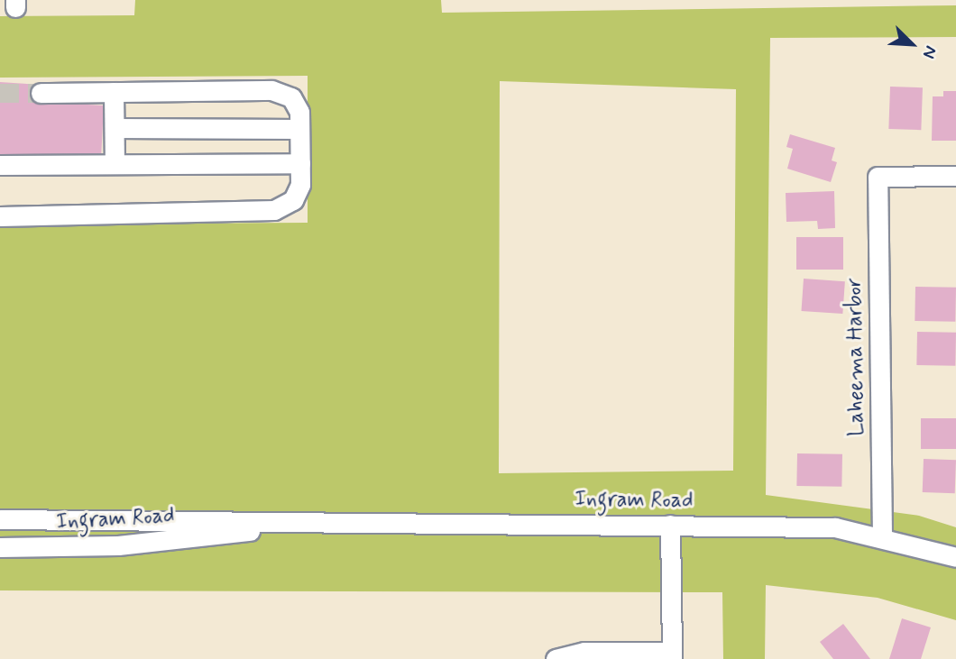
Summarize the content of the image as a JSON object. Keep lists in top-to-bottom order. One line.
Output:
{"streets":{"street":["Laheema Harbor","Ingram Road"]},"crossings":[["Laheema Harbor","Ingram Road"]],"north":"bottom right"}
